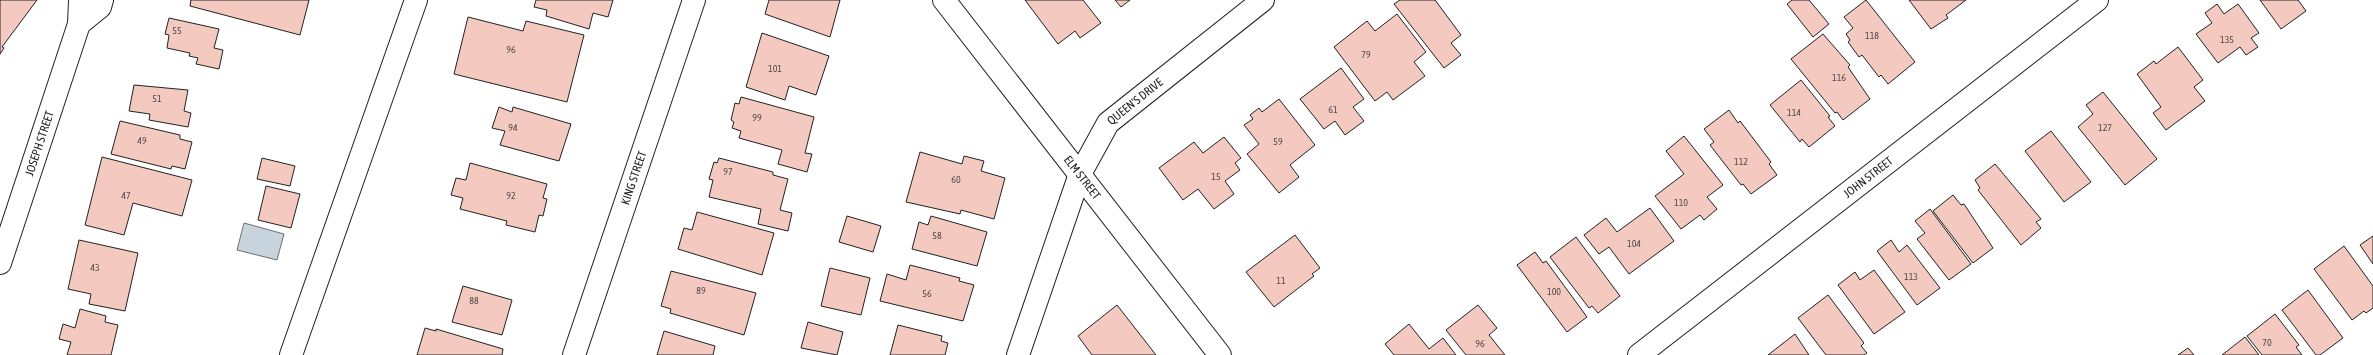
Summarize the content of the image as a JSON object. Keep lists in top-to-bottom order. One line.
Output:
{"streets":{"street":["QUEEN'S DRIVE","JOSEPH STREET","JOHN STREET","KING STREET","ELM STREET"]},"crossings":[["QUEEN'S DRIVE","ELM STREET"]],"house_numbers":["55","118","135","96","79","101","116","51","61","114","99","94","127","49","59","112","97","15","60","47","92","110","58","104","43","113","11","89","100","56","88","70","96"]}
